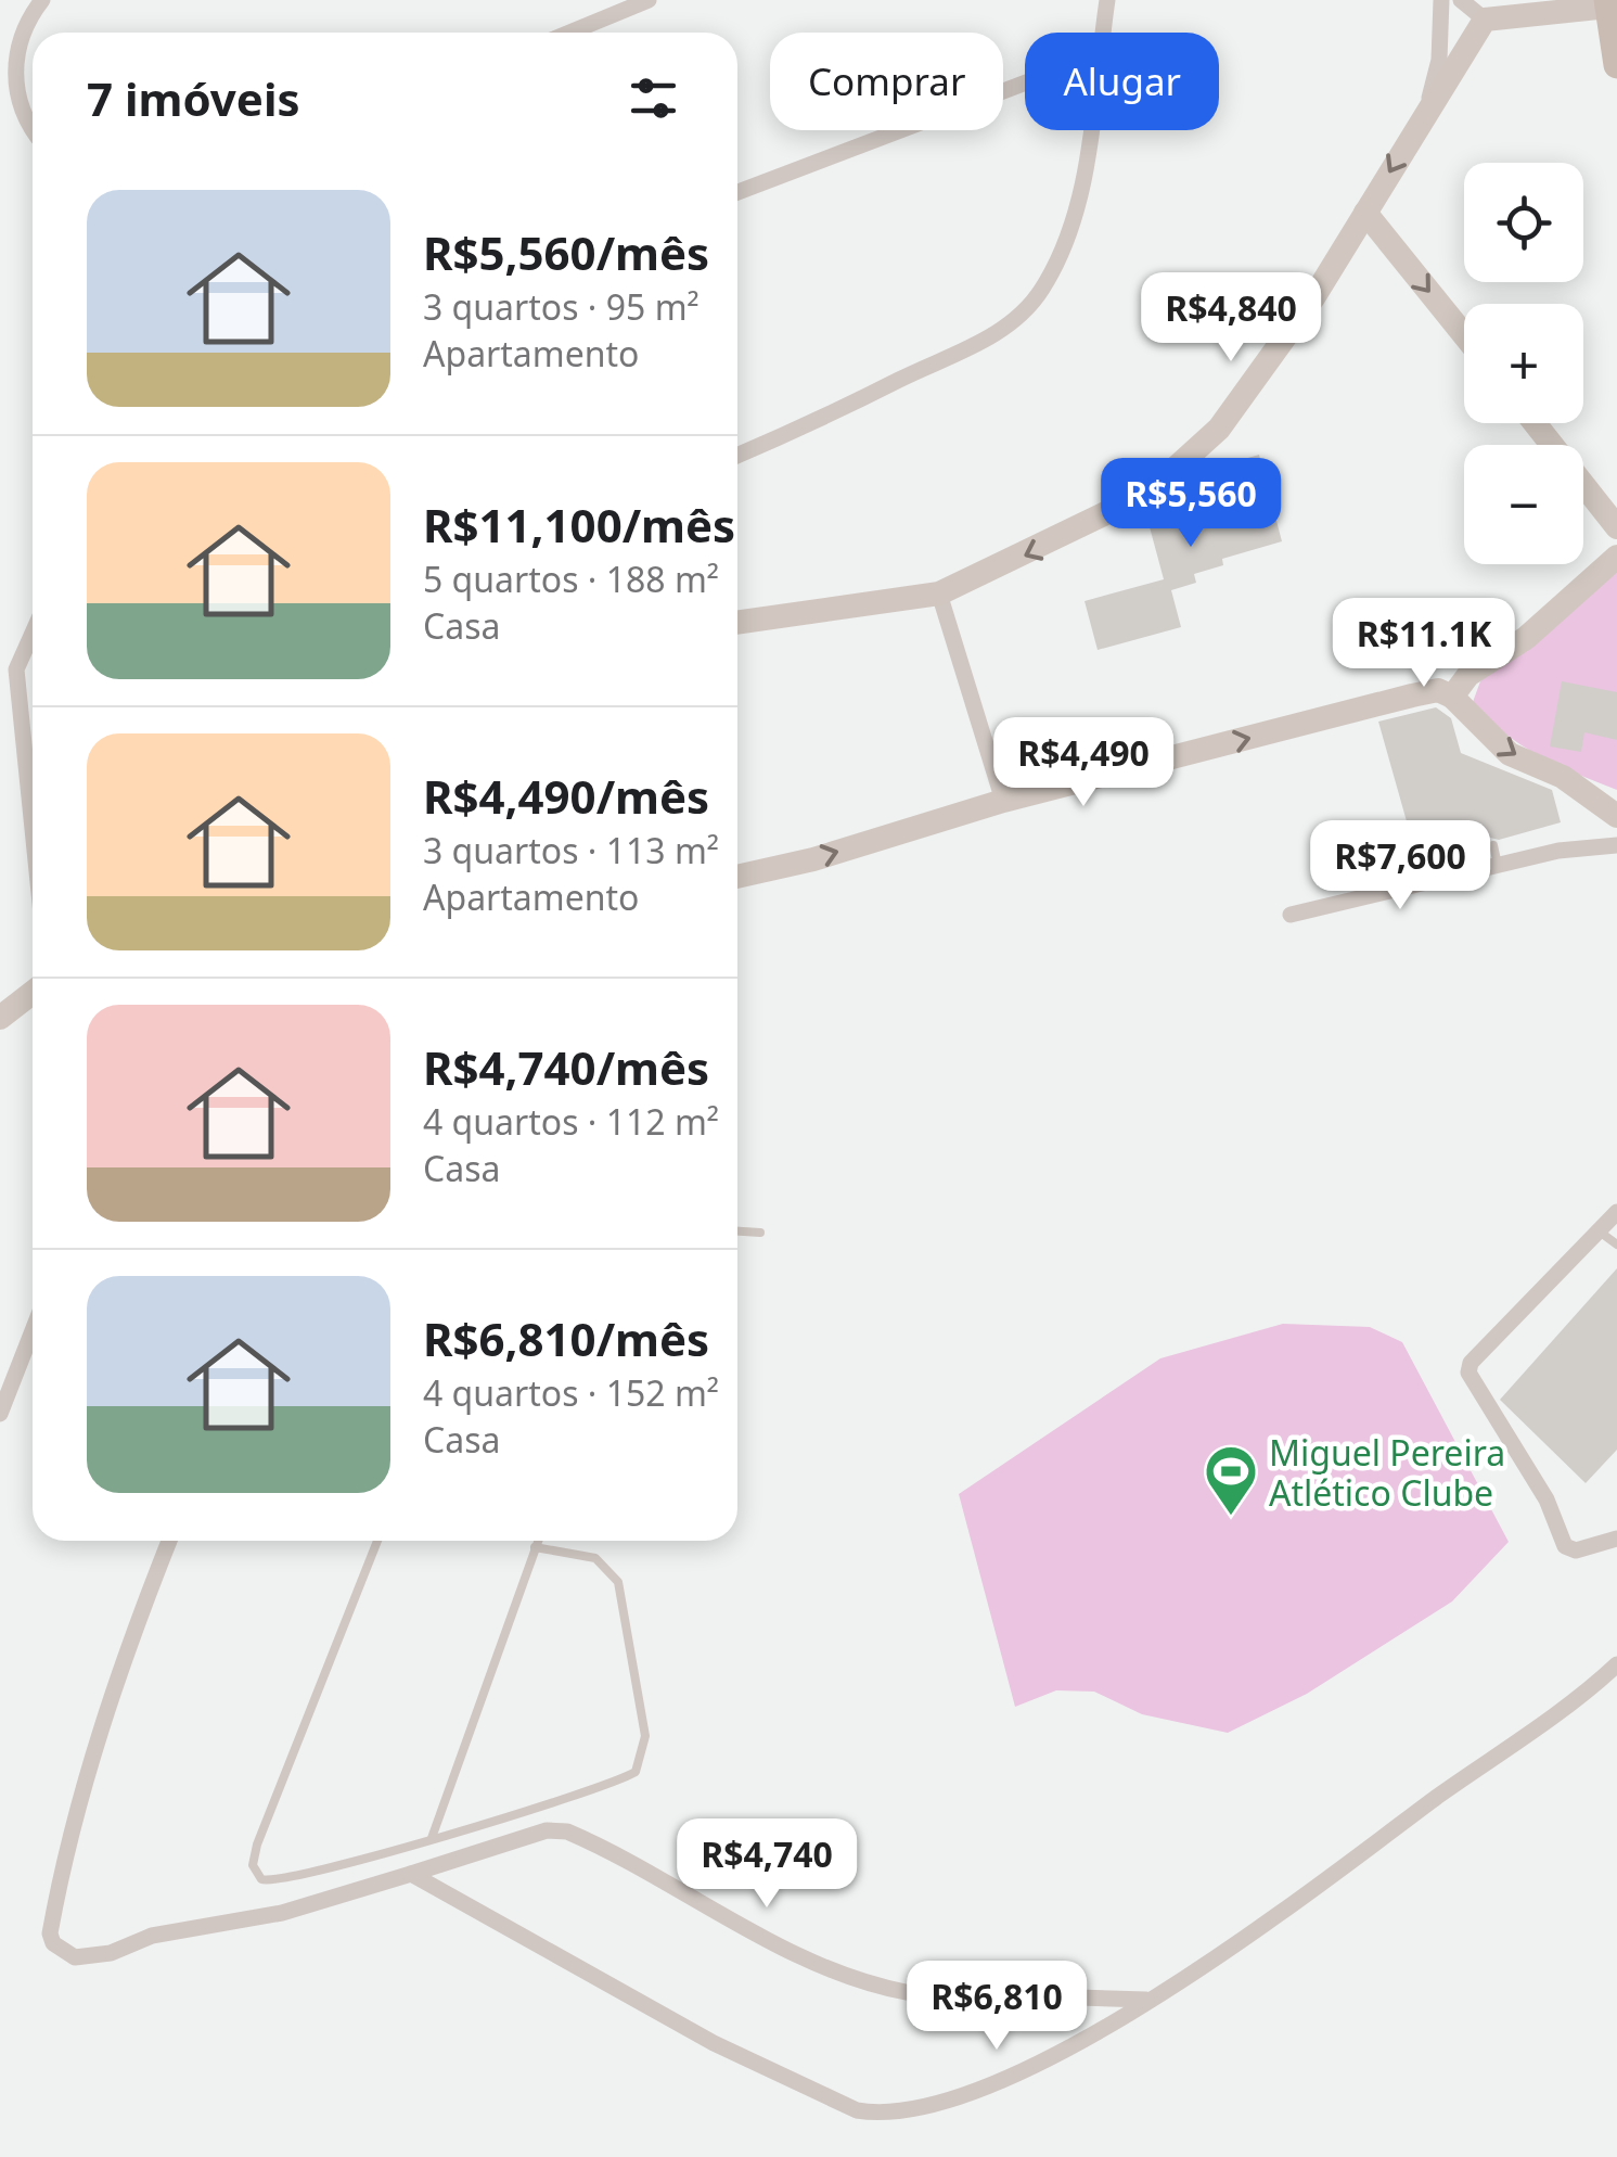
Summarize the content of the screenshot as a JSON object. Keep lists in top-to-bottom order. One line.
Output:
{"places":{"sports":["Miguel Pereira Atlético Clube"]},"page":{"chip":["Comprar","Alugar"],"heading":"7 imóveis","map_buttons":["+","−"],"list":[{"name":"R$5,560/mês","note":"3 quartos · 95 m² · Apartamento"},{"name":"R$11,100/mês","note":"5 quartos · 188 m² · Casa"},{"name":"R$4,490/mês","note":"3 quartos · 113 m² · Apartamento"},{"name":"R$4,740/mês","note":"4 quartos · 112 m² · Casa"},{"name":"R$6,810/mês","note":"4 quartos · 152 m² · Casa"}],"price":["R$4,840","R$5,560","R$11.1K","R$4,490","R$7,600","R$4,740","R$6,810"]}}
